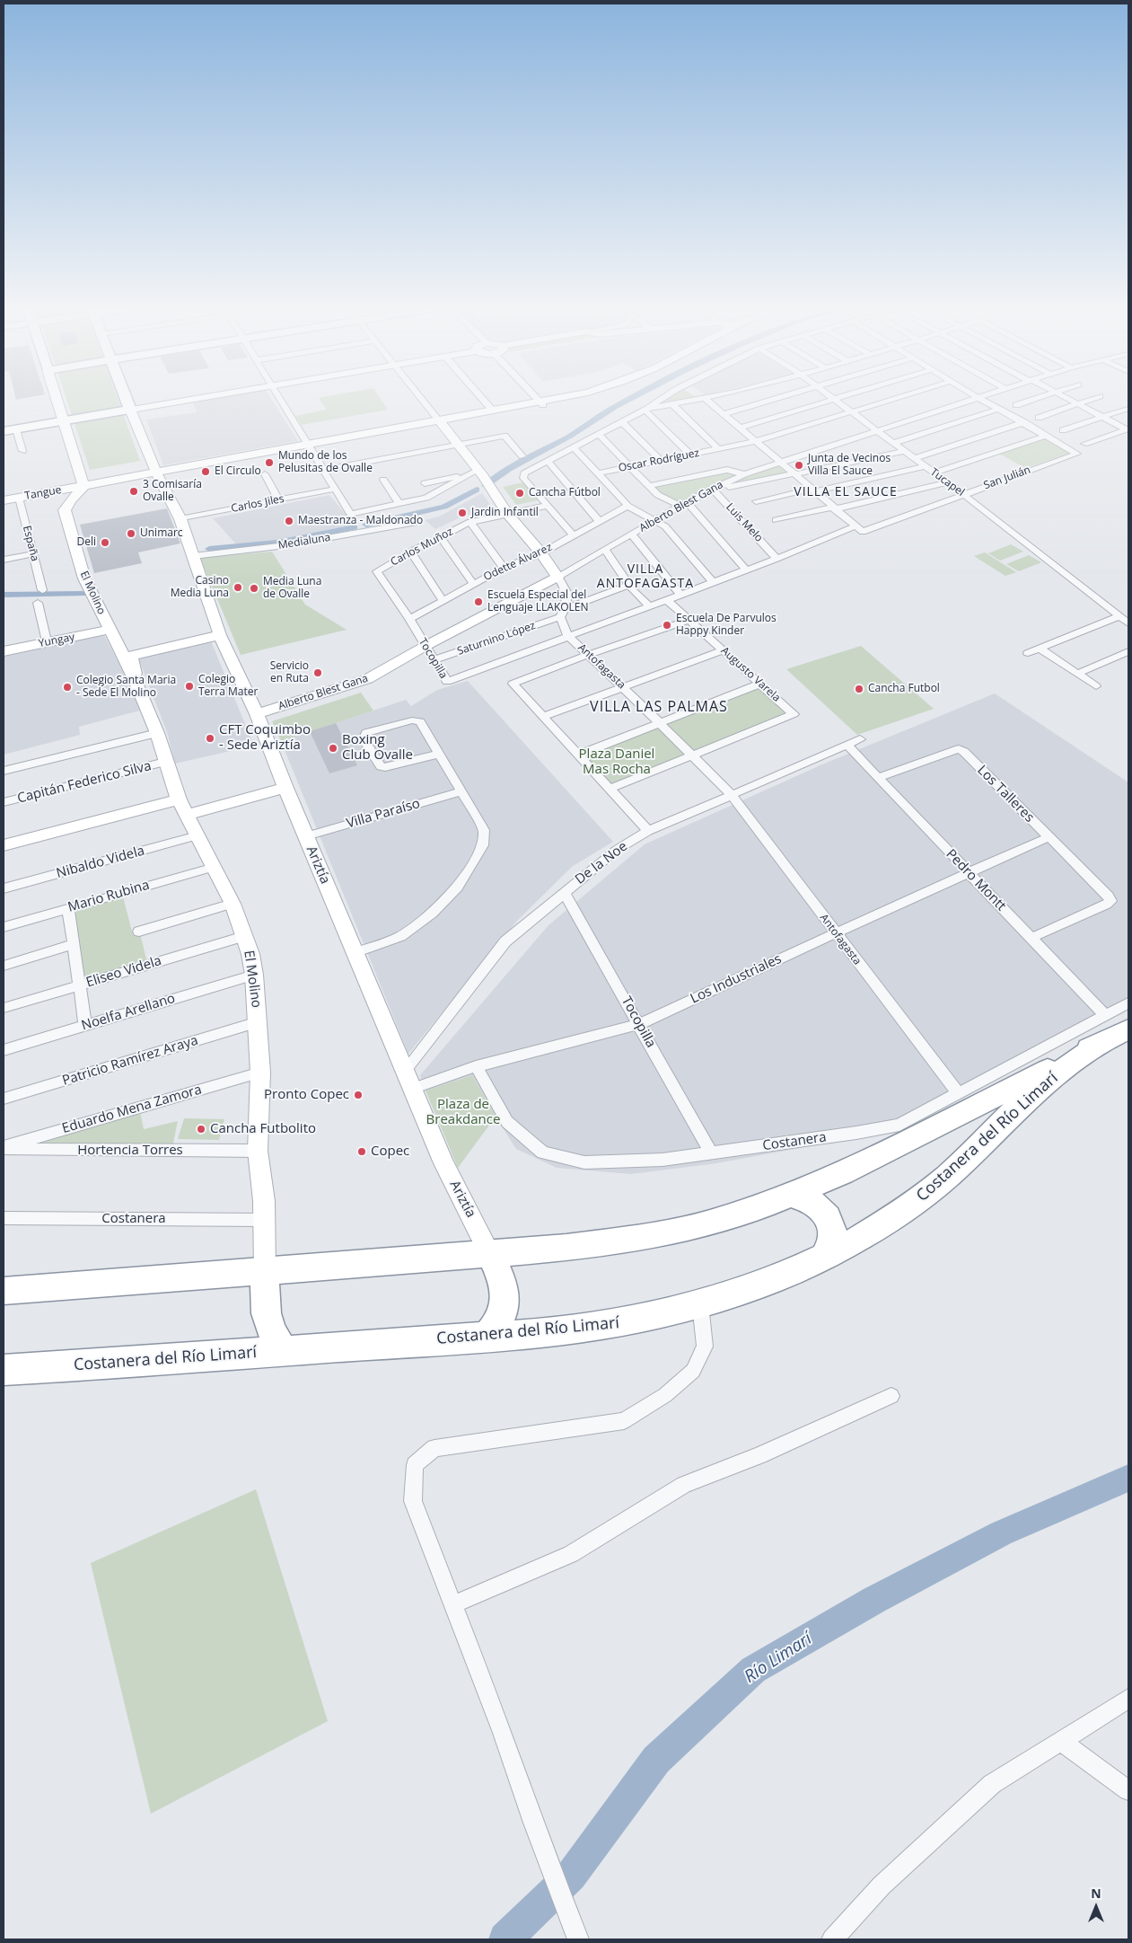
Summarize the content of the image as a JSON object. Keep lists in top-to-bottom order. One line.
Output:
{"streets":{"highway":["Costanera del Río Limarí"],"main road":["Tangue","Alberto Blest Gana","El Molino","Yungay","Antofagasta","Ariztía"],"street":["Oscar Rodríguez","San Julián","Tucapel","Carlos Jiles","Luis Melo","Medialuna","España","Carlos Muñoz","Odette Álvarez","Saturnino López","Tocopilla","Augusto Varela","Capitán Federico Silva","Los Talleres","Villa Paraíso","Nibaldo Videla","De la Noe","Pedro Montt","Mario Rubina","Eliseo Videla","Los Industriales","Noelfa Arellano","Patricio Ramírez Araya","Eduardo Mena Zamora","Costanera","Hortencia Torres"]},"crossings":[["Oscar Rodríguez","Tucapel"],["San Julián","Tucapel"],["San Julián","Luis Melo"],["San Julián","Tocopilla"],["San Julián","Antofagasta"],["San Julián","Augusto Varela"],["Tucapel","Alberto Blest Gana"],["Tangue","España"],["Tangue","El Molino"],["Carlos Jiles","Ariztía"],["Alberto Blest Gana","Luis Melo"],["Alberto Blest Gana","Tocopilla"],["Alberto Blest Gana","Antofagasta"],["Alberto Blest Gana","Ariztía"],["Medialuna","Ariztía"],["Carlos Muñoz","Tocopilla"],["Carlos Muñoz","Antofagasta"],["Odette Álvarez","Tocopilla"],["Odette Álvarez","Antofagasta"],["El Molino","Yungay"],["El Molino","Capitán Federico Silva"],["El Molino","Nibaldo Videla"],["El Molino","Ariztía"],["El Molino","Mario Rubina"],["El Molino","Eliseo Videla"],["El Molino","Noelfa Arellano"],["El Molino","Patricio Ramírez Araya"],["El Molino","Eduardo Mena Zamora"],["El Molino","Costanera del Río Limarí"],["El Molino","Costanera"],["El Molino","Hortencia Torres"],["Saturnino López","Tocopilla"],["Saturnino López","Antofagasta"],["Tocopilla","Antofagasta"],["Tocopilla","De la Noe"],["Tocopilla","Los Industriales"],["Tocopilla","Costanera"],["Antofagasta","Augusto Varela"],["Antofagasta","De la Noe"],["Antofagasta","Los Industriales"],["Antofagasta","Costanera"],["Los Talleres","Pedro Montt"],["Los Talleres","Los Industriales"],["Villa Paraíso","Ariztía"],["De la Noe","Ariztía"],["De la Noe","Pedro Montt"],["Ariztía","Los Industriales"],["Ariztía","Costanera del Río Limarí"],["Pedro Montt","Los Industriales"],["Pedro Montt","Costanera"],["Los Industriales","Costanera"],["Eduardo Mena Zamora","Hortencia Torres"]],"districts":["VILLA EL SAUCE","VILLA ANTOFAGASTA","VILLA LAS PALMAS"],"water":["Río Limarí"],"parks":["Plaza Daniel Mas Rocha","Plaza de Breakdance"],"places":["Mundo de los Pelusitas de Ovalle","Junta de Vecinos Villa El Sauce","El Circulo","3 Comisaría Ovalle","Cancha Fútbol","Jardin Infantil","Maestranza - Maldonado","Unimarc","Deli","Casino Media Luna","Media Luna de Ovalle","Escuela Especial del Lenguaje LLAKOLEN","Escuela De Parvulos Happy Kinder","Servicio en Ruta","Colegio Terra Mater","Colegio Santa Maria - Sede El Molino","Cancha Futbol","CFT Coquimbo - Sede Ariztía","Boxing Club Ovalle","Pronto Copec","Cancha Futbolito","Copec"],"north":"top"}
